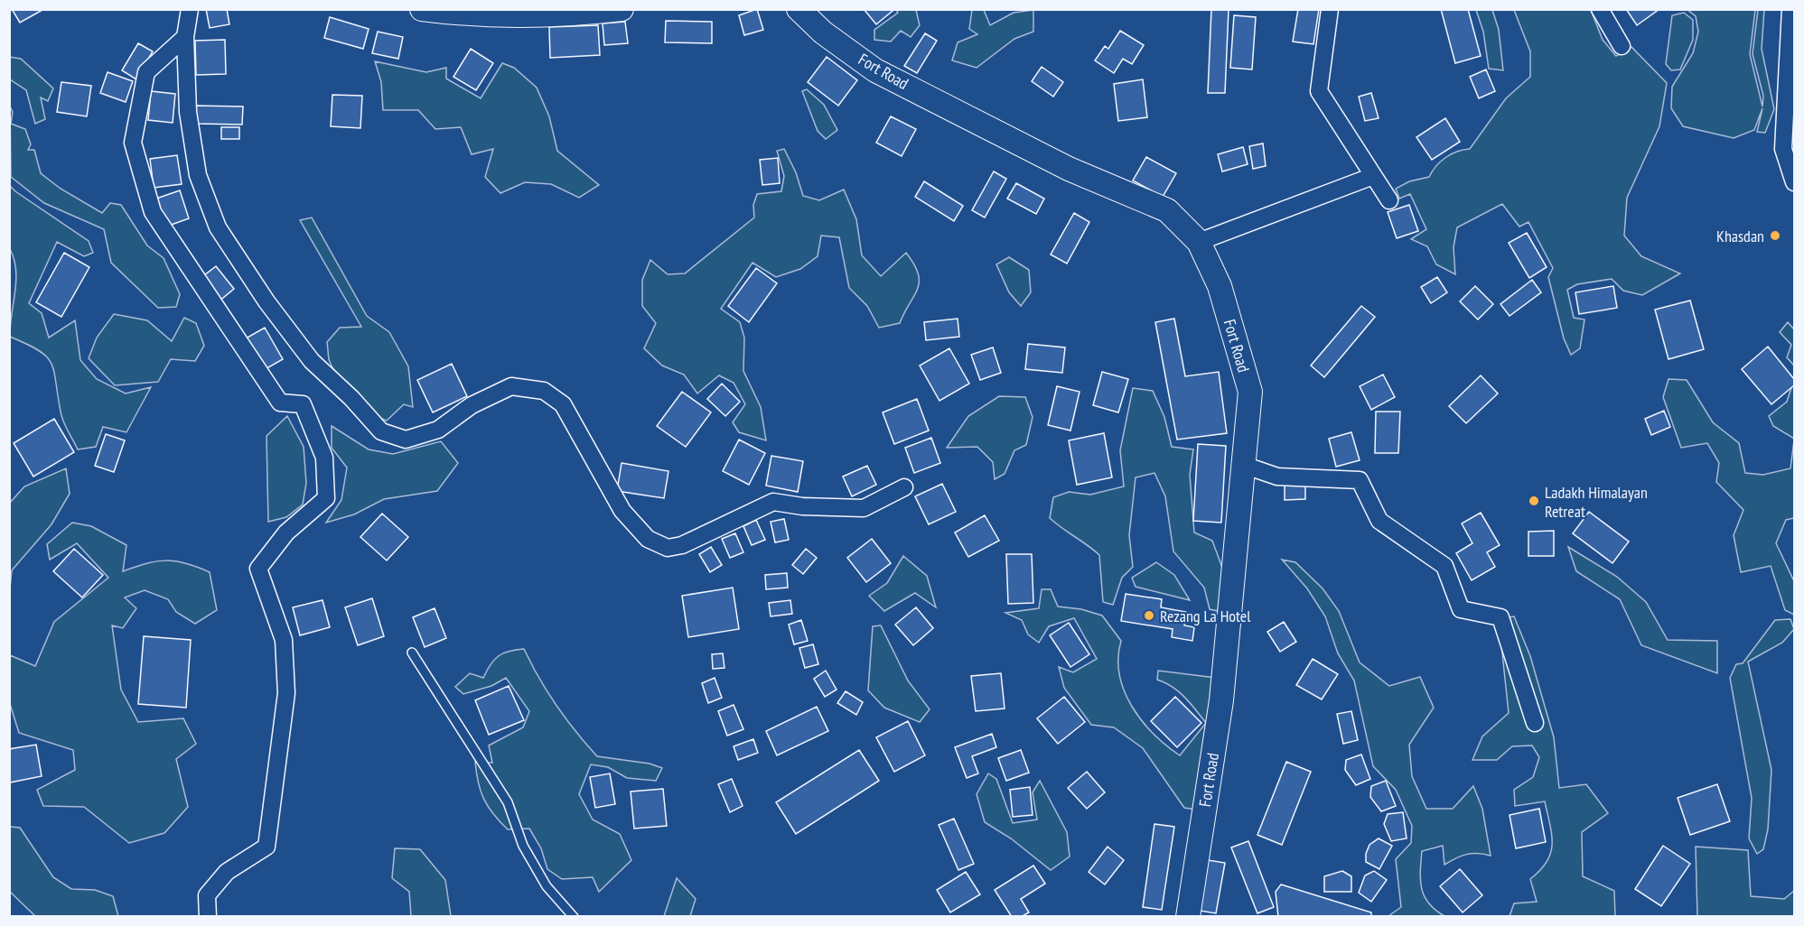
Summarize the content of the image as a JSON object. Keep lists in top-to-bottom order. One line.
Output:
{"streets":{"street":["Fort Road"]},"places":["Khasdan","Ladakh Himalayan Retreat","Rezang La Hotel"]}
